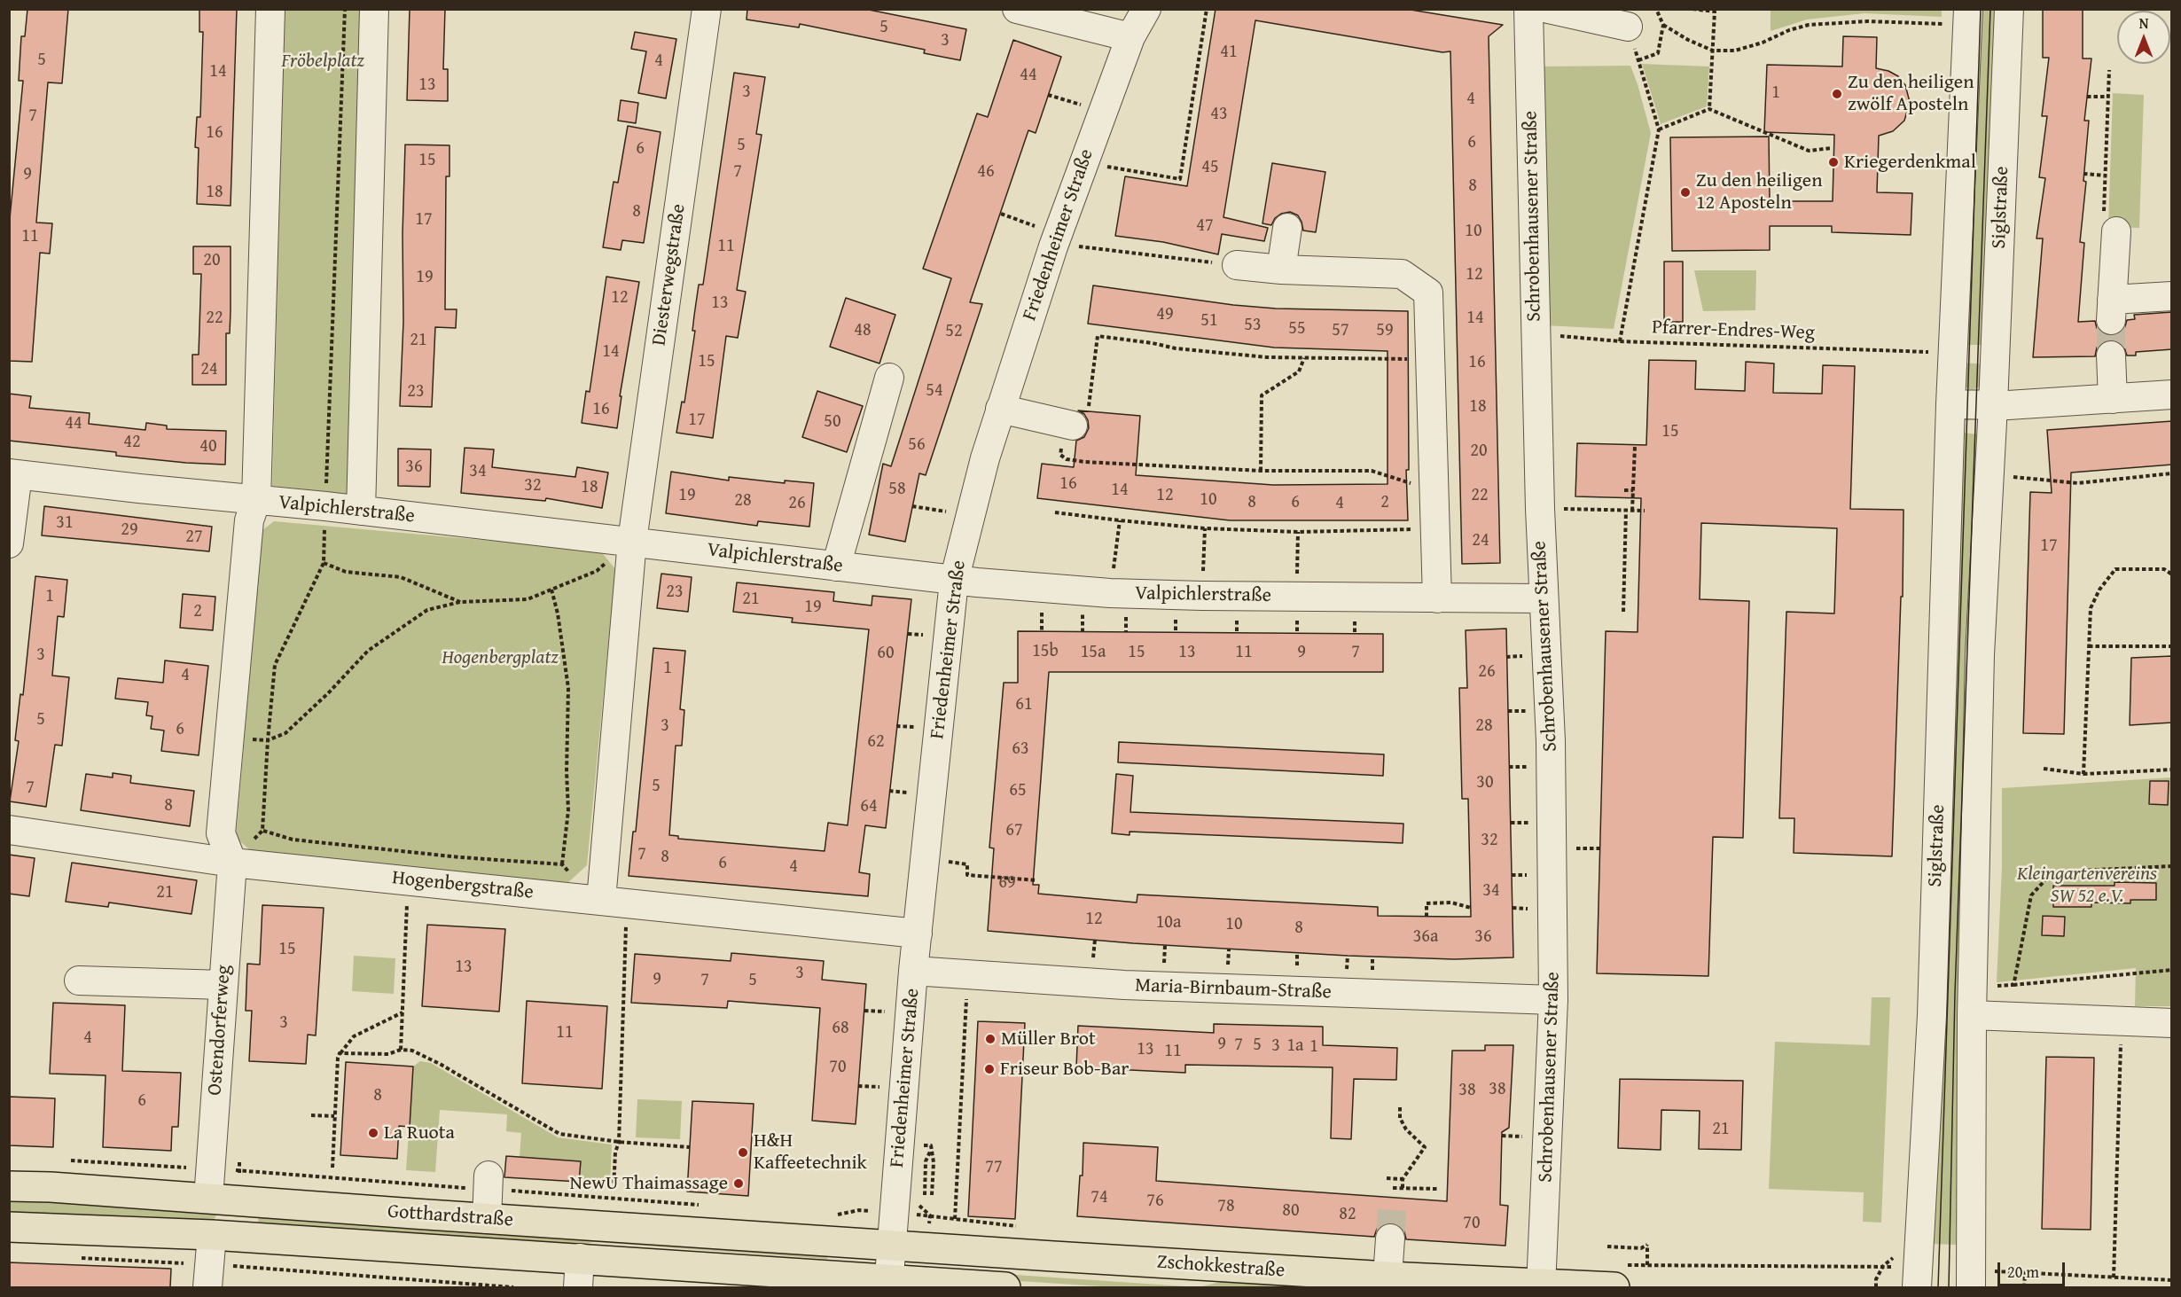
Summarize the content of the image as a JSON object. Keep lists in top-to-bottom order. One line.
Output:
{"streets":{"main road":["Gotthardstraße","Zschokkestraße"],"street":["Siglstraße","Schrobenhausener Straße","Friedenheimer Straße","Diesterwegstraße","Valpichlerstraße","Hogenbergstraße","Maria-Birnbaum-Straße","Ostendorferweg"],"path":["Pfarrer-Endres-Weg"]},"crossings":[["Schrobenhausener Straße","Pfarrer-Endres-Weg"],["Schrobenhausener Straße","Valpichlerstraße"],["Schrobenhausener Straße","Maria-Birnbaum-Straße"],["Schrobenhausener Straße","Zschokkestraße"],["Friedenheimer Straße","Valpichlerstraße"],["Friedenheimer Straße","Hogenbergstraße"],["Friedenheimer Straße","Maria-Birnbaum-Straße"],["Friedenheimer Straße","Gotthardstraße"],["Friedenheimer Straße","Zschokkestraße"],["Diesterwegstraße","Valpichlerstraße"],["Hogenbergstraße","Ostendorferweg"],["Ostendorferweg","Gotthardstraße"],["Gotthardstraße","Zschokkestraße"]],"parks":["Fröbelplatz","Hogenbergplatz","Kleingartenvereins SW 52 e.V."],"places":["Zu den heiligen zwölf Aposteln","Kriegerdenkmal","Zu den heiligen 12 Aposteln","Müller Brot","Friseur Bob-Bar","La Ruota","H&H Kaffeetechnik","NewU Thaimassage"],"house_numbers":["5","3","41","5","4","14","44","13","3","1","4","43","7","16","6","5","6","15","45","7","46","9","8","18","8","17","47","10","11","11","20","12","19","12","13","49","22","14","51","53","55","48","57","59","52","21","14","15","16","24","54","23","18","16","17","50","44","15","42","56","40","20","36","34","16","32","18","58","14","19","12","22","10","28","8","6","2","26","4","31","29","27","24","17","23","1","21","19","2","15b","15a","15","13","11","9","7","60","3","1","26","4","61","5","3","28","6","62","63","30","5","7","65","8","64","67","32","7","8","6","4","69","34","21","12","10a","10","8","36a","36","15","13","3","9","7","5","3","68","11","4","9","7","5","3","1a","1","13","11","70","38","38","8","6","21","77","74","76","78","80","82","70"],"scale_bar":"20 m","north":"top"}
